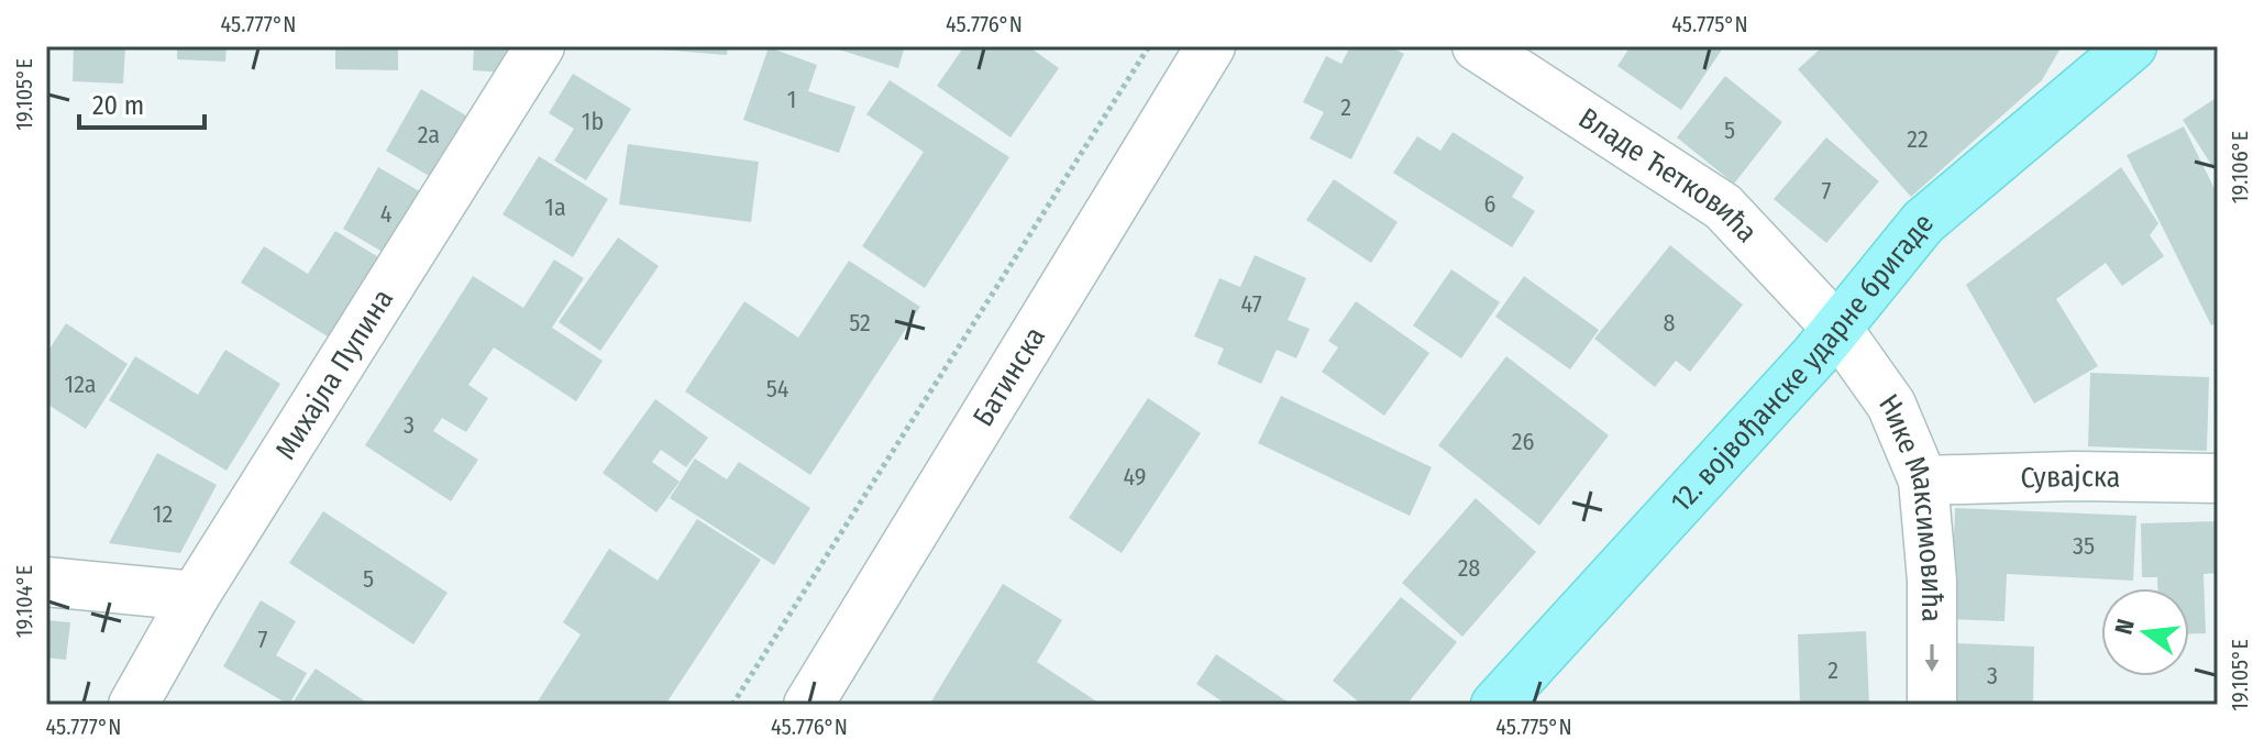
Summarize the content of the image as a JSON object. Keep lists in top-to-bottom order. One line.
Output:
{"streets":{"main road":["12. војвођанске ударне бригаде"],"street":["Владе Ћетковића","Михајла Пупина","Батинска","Сувајска","Нике Максимовића"]},"crossings":[["Владе Ћетковића","12. војвођанске ударне бригаде"],["Владе Ћетковића","Нике Максимовића"],["12. војвођанске ударне бригаде","Нике Максимовића"],["Сувајска","Нике Максимовића"]],"one_way":["Нике Максимовића"],"house_numbers":["1","2","1b","5","2a","22","7","6","1a","4","47","52","8","12a","54","3","26","49","12","35","28","5","7","2","3"],"scale_bar":"20 m","north":"left","coordinates":["45.777°N","45.776°N","45.775°N","19.105°E","19.106°E","19.104°E"]}
